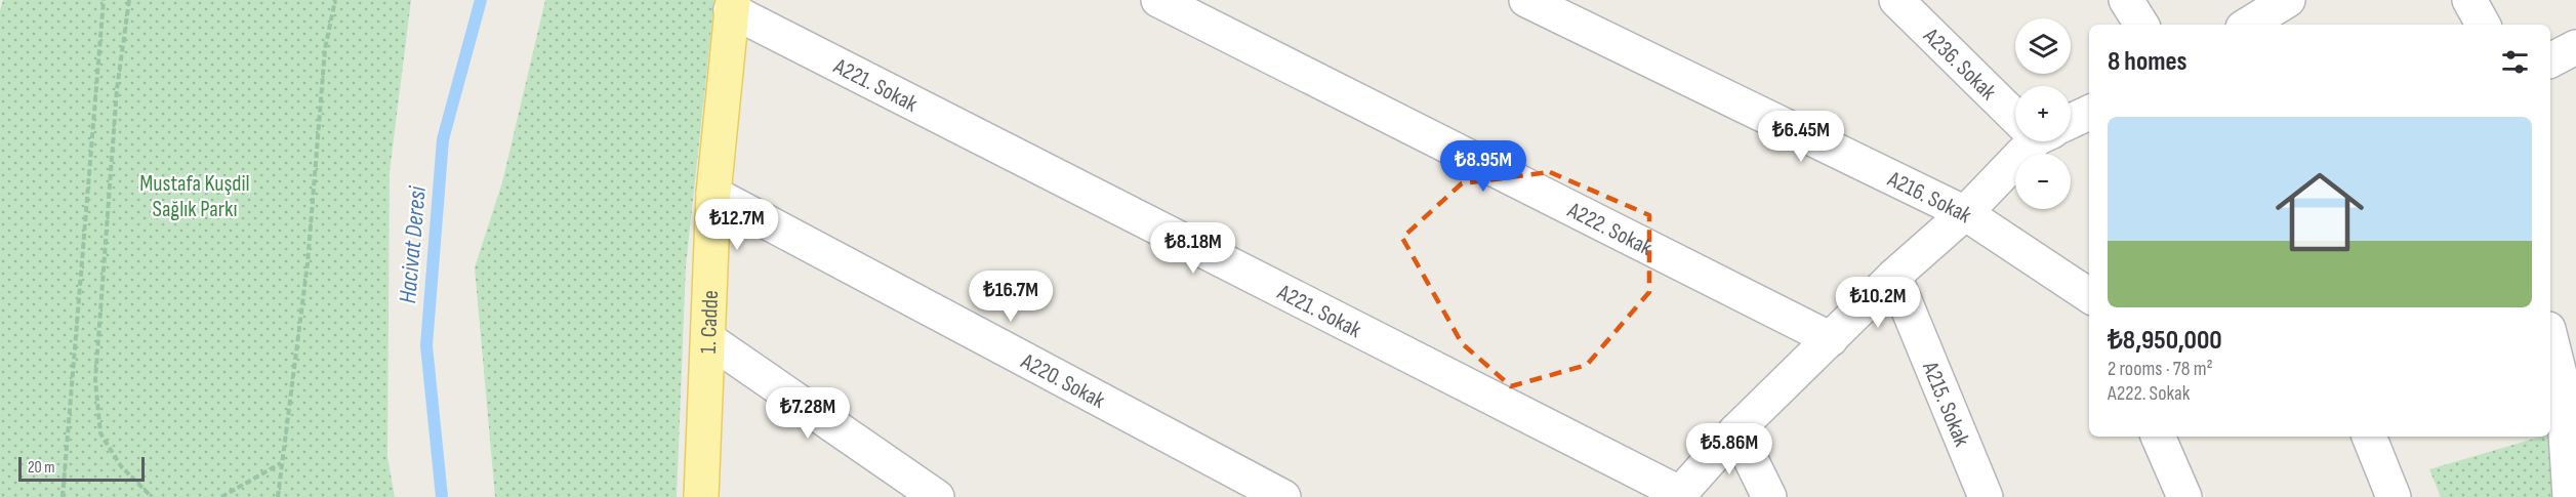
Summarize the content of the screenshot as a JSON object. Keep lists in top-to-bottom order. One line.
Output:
{"streets":{"main road":["1. Cadde"],"street":["A236. Sokak","A221. Sokak","A216. Sokak","A222. Sokak","A220. Sokak","A215. Sokak"]},"crossings":[["A221. Sokak","1. Cadde"],["1. Cadde","A220. Sokak"]],"water":["Hacivat Deresi"],"parks":["Mustafa Kuşdil Sağlık Parkı"],"scale_bar":"20 m","page":{"map_buttons":["+","−"],"heading":"8 homes","list":[{"name":"₺8,950,000","note":"2 rooms · 78 m² · A222. Sokak"}],"price":["₺6.45M","₺8.95M","₺12.7M","₺8.18M","₺16.7M","₺10.2M","₺7.28M","₺5.86M"],"scale":"20 m"}}
